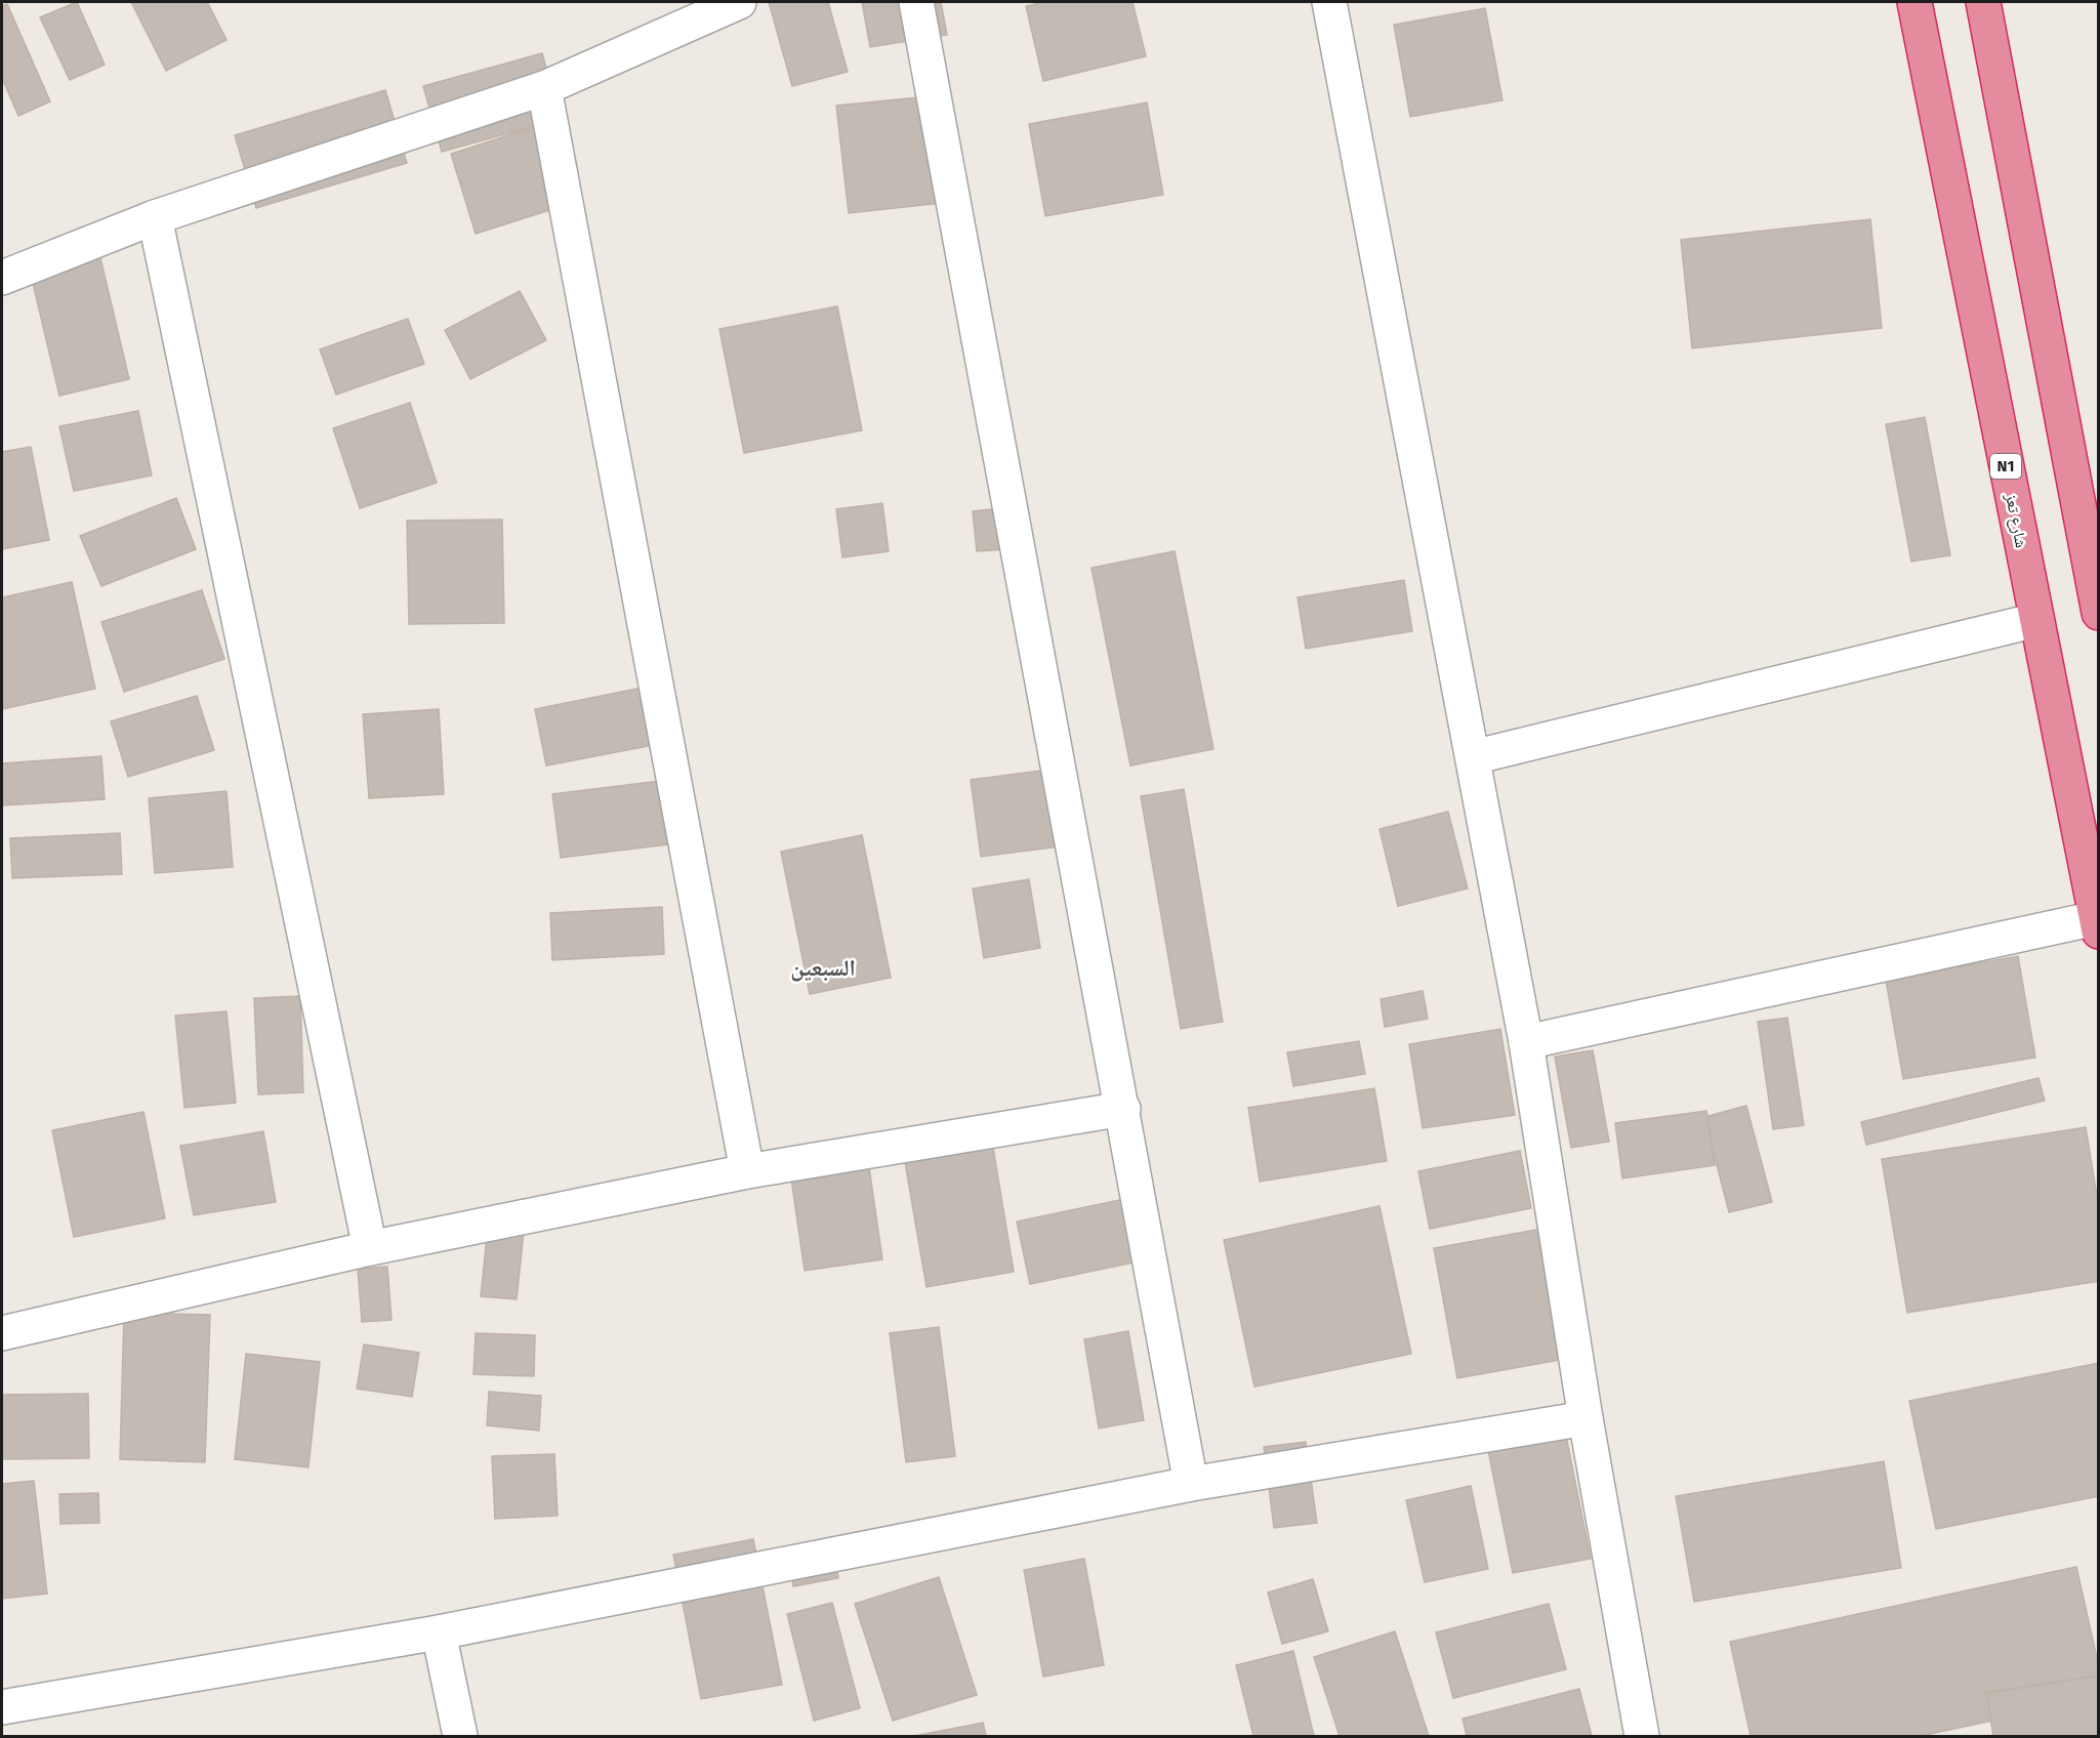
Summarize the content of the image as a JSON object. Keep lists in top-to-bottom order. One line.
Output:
{"streets":{"highway":["N1","شارع تعز"]},"districts":["السبعين"]}
